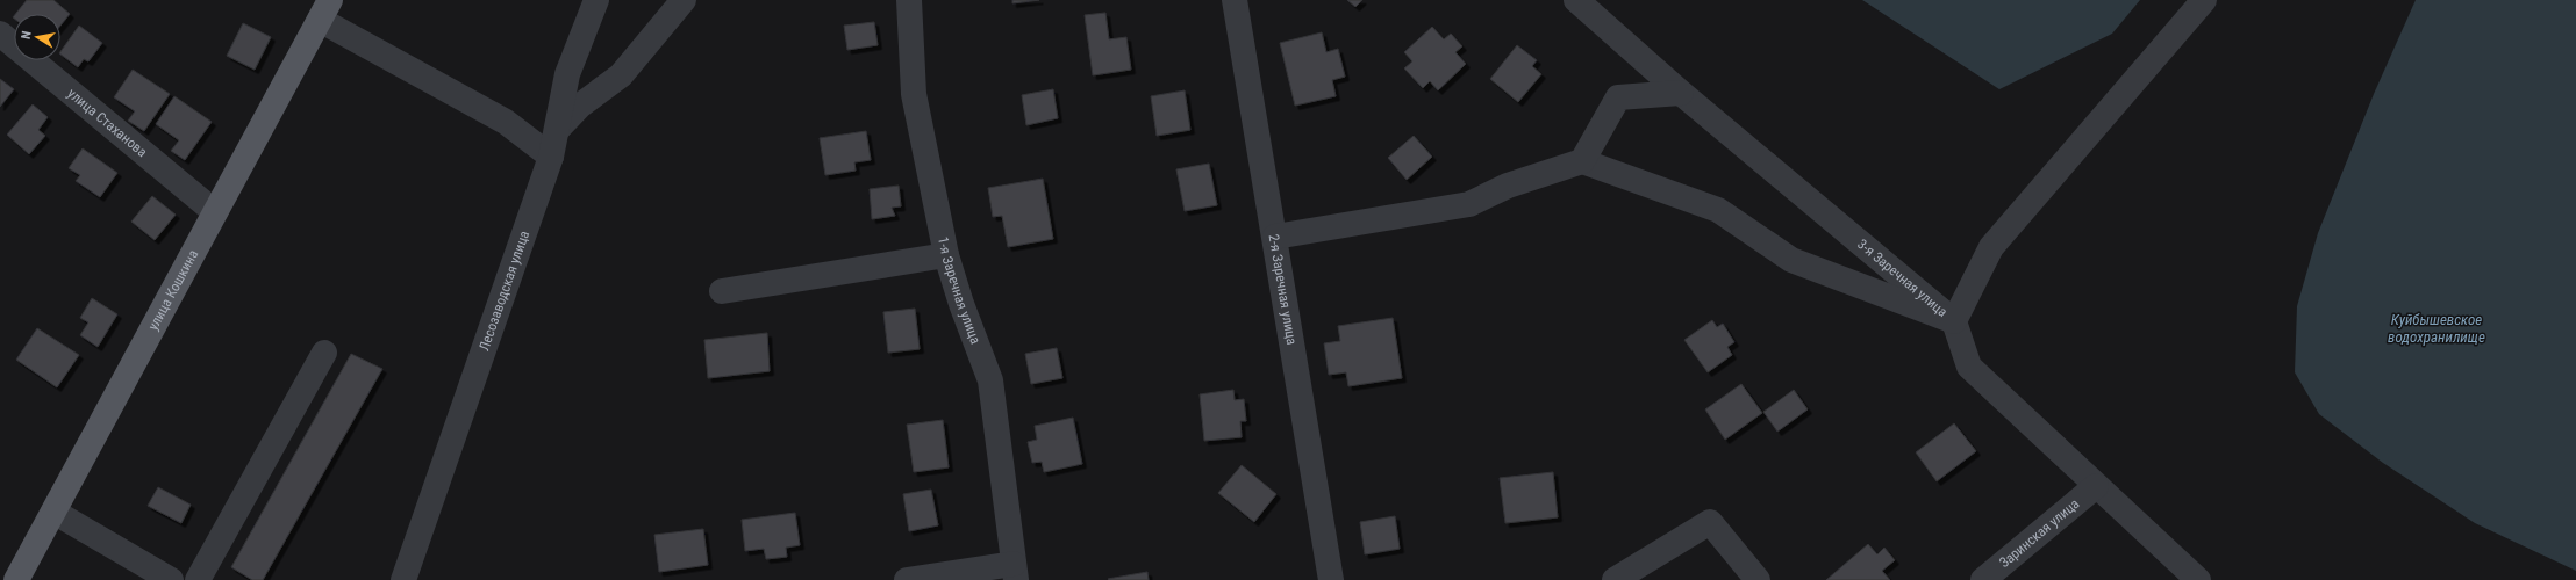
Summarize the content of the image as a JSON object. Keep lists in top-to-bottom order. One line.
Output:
{"streets":{"main road":["улица Кошкина"],"street":["улица Стаханова","3-я Заречная улица","1-я Заречная улица","2-я Заречная улица","Лесозаводская улица","Заринская улица"]},"crossings":[["улица Стаханова","улица Кошкина"],["3-я Заречная улица","Заринская улица"]],"water":["Куйбышевское водохранилище"],"north":"left"}
